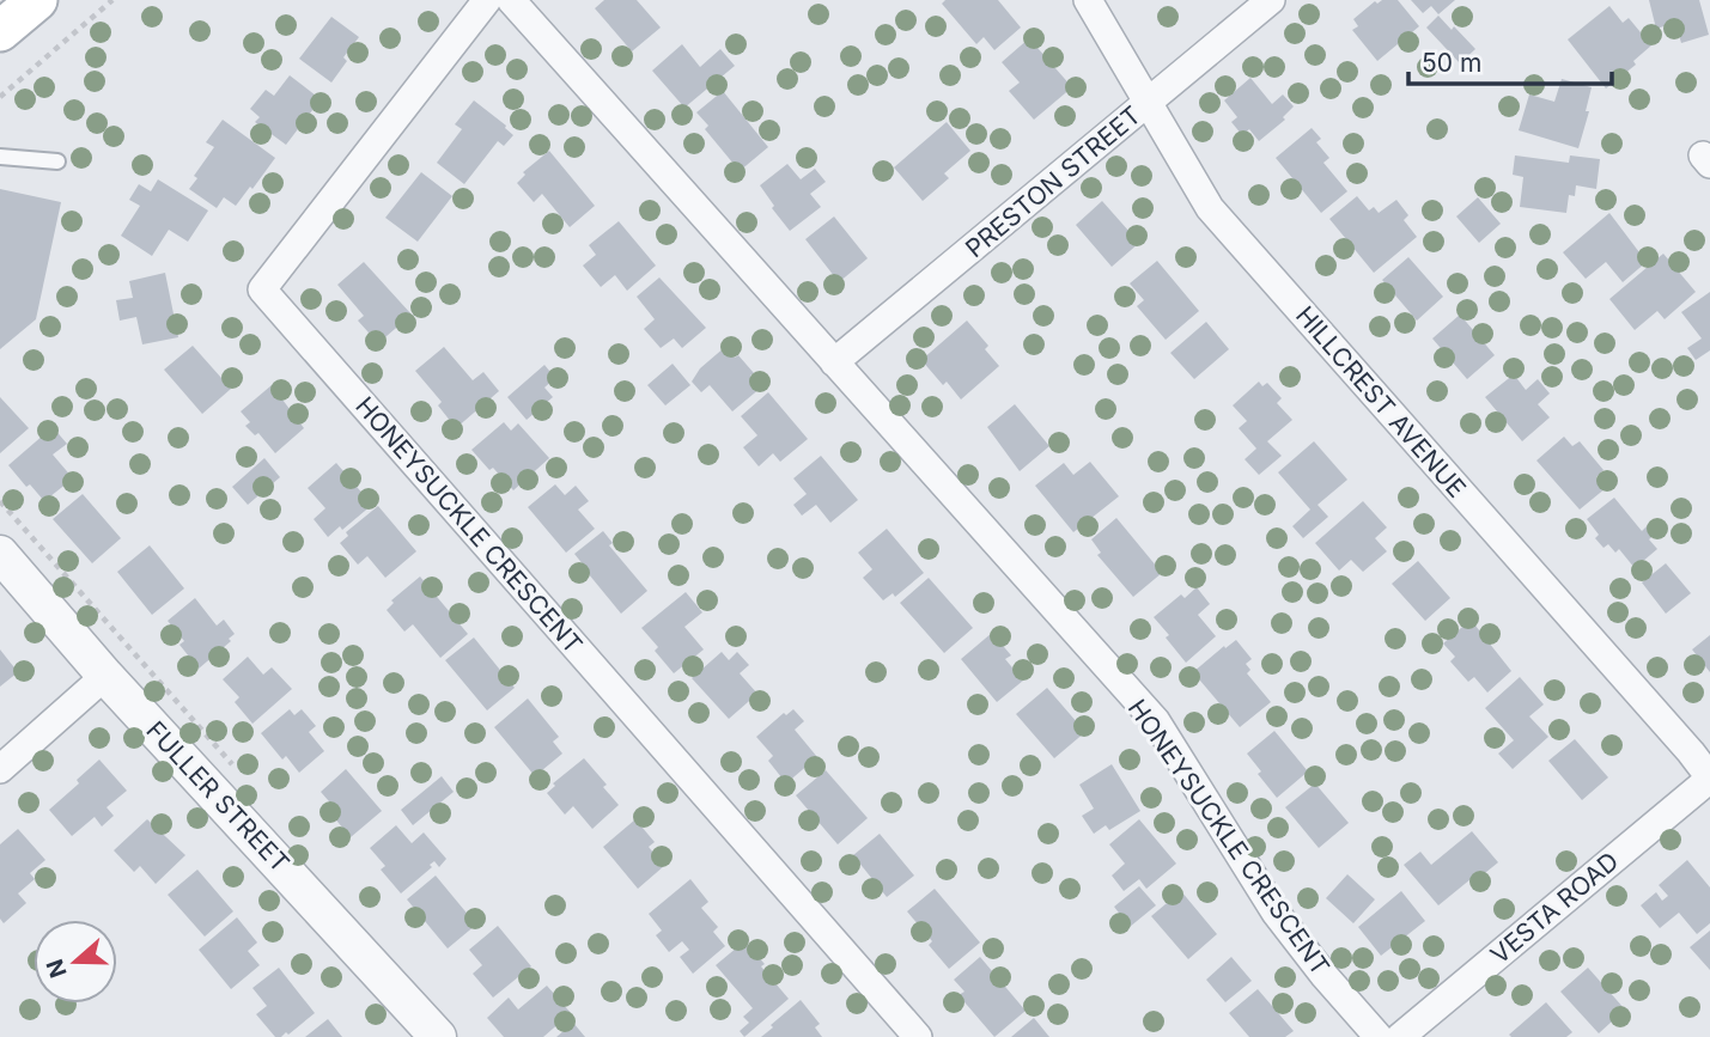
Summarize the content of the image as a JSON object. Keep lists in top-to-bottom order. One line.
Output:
{"streets":{"street":["PRESTON STREET","HILLCREST AVENUE","HONEYSUCKLE CRESCENT","FULLER STREET","VESTA ROAD"]},"crossings":[["PRESTON STREET","HILLCREST AVENUE"],["PRESTON STREET","HONEYSUCKLE CRESCENT"],["HILLCREST AVENUE","VESTA ROAD"]],"scale_bar":"50 m","north":"left"}
